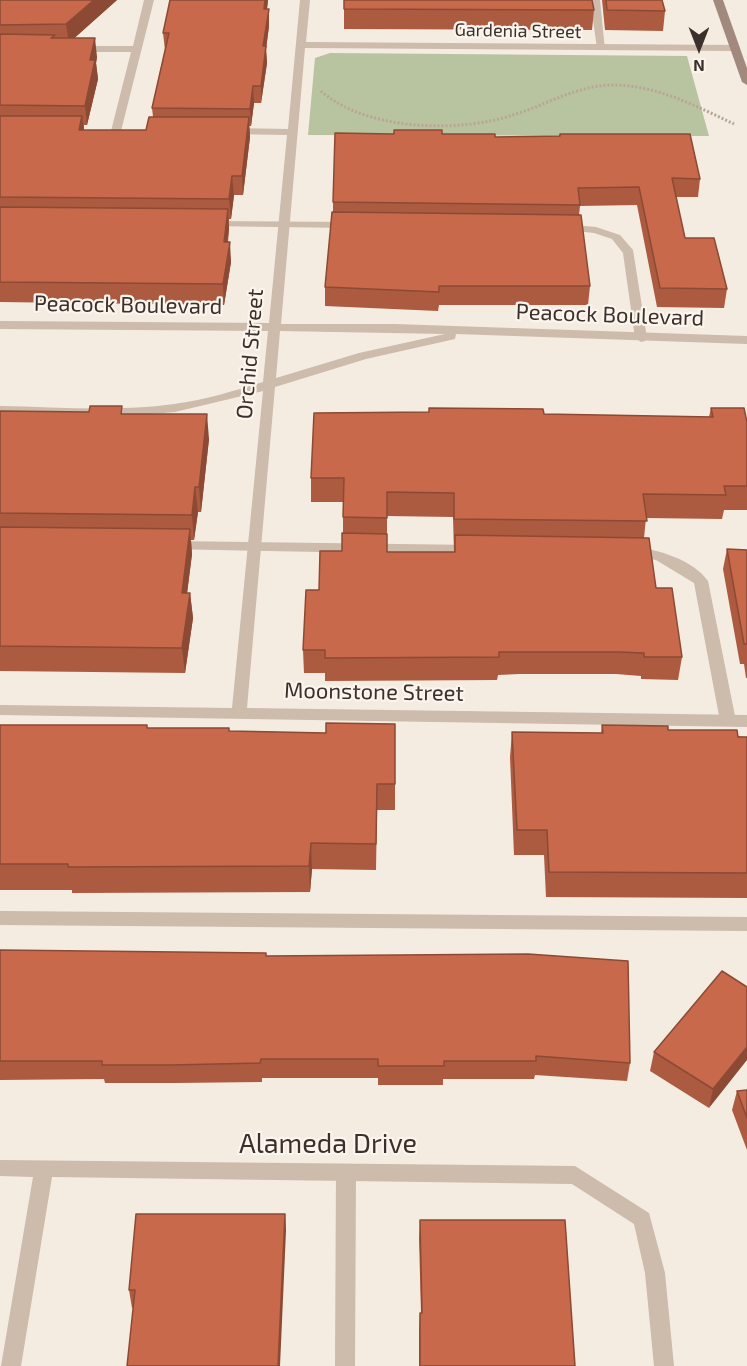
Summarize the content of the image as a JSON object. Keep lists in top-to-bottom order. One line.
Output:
{"streets":{"street":["Gardenia Street","Peacock Boulevard","Orchid Street","Moonstone Street","Alameda Drive"]},"crossings":[["Gardenia Street","Orchid Street"],["Peacock Boulevard","Orchid Street"],["Orchid Street","Moonstone Street"]],"north":"bottom"}
